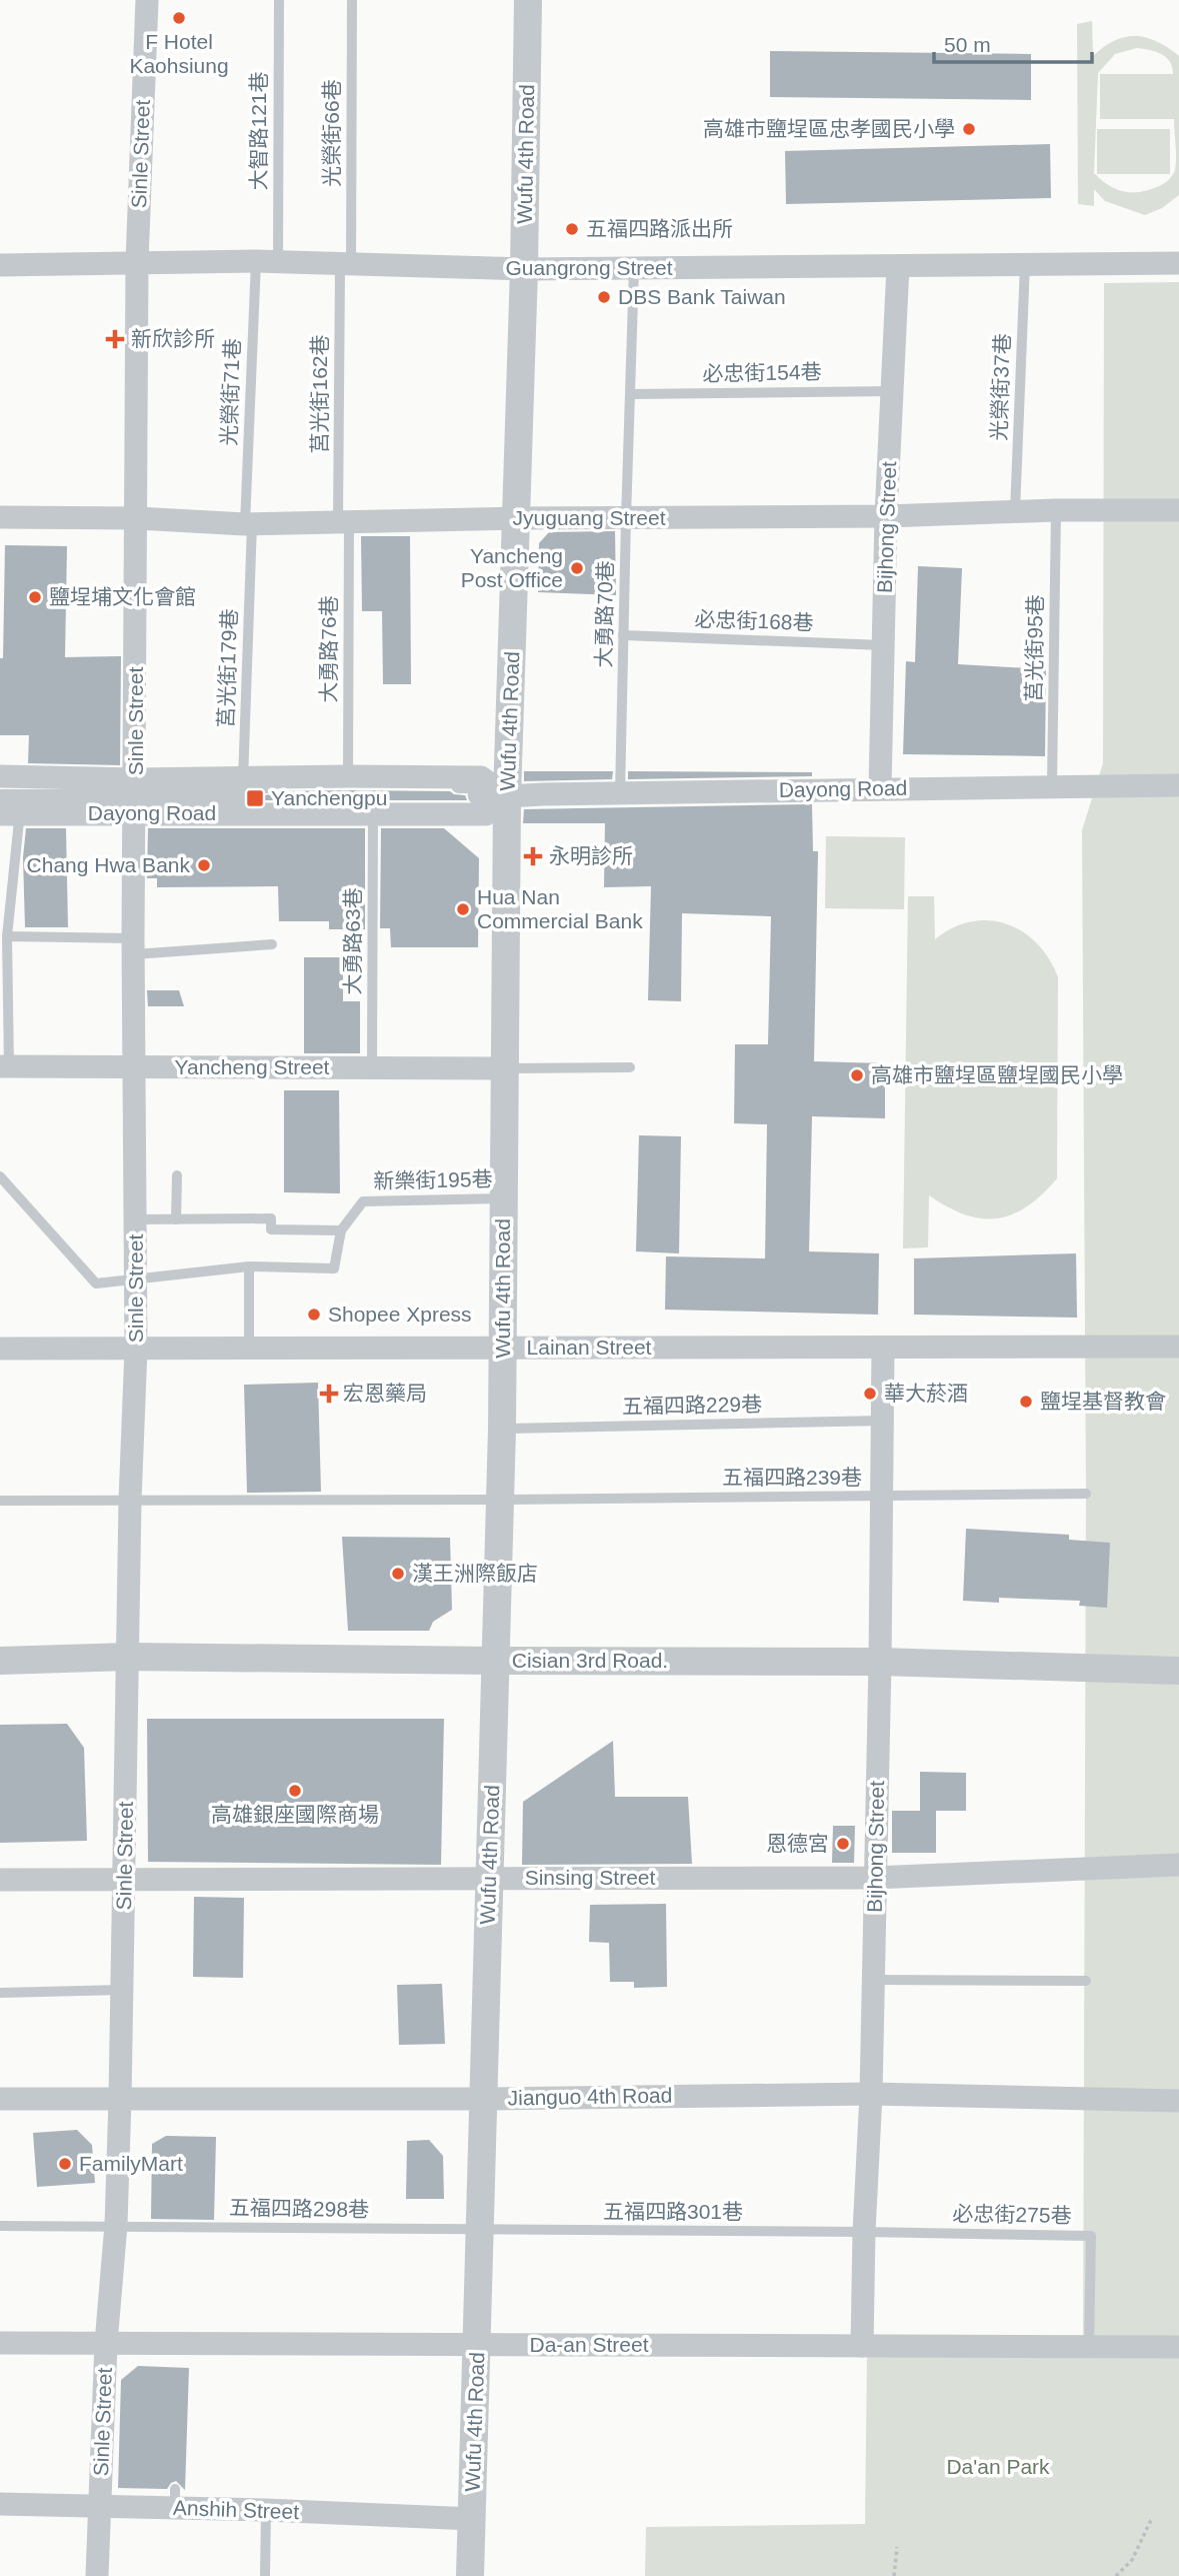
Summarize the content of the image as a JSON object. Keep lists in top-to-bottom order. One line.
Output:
{"streets":{"street":["Sinle Street","Wufu 4th Road","Guangrong Street","Jyuguang Street","Bijhong Street","Dayong Road","Yancheng Street","Lainan Street","Cisian 3rd Road.","Sinsing Street","Jianguo 4th Road","Da-an Street","Anshih Street"],"lane":["大智路121巷","光榮街66巷","必忠街154巷","光榮街37巷","光榮街71巷","莒光街162巷","大勇路70巷","必忠街168巷","莒光街95巷","大勇路76巷","莒光街179巷","大勇路63巷","新樂街195巷","五福四路229巷","五福四路239巷","五福四路298巷","五福四路301巷","必忠街275巷"]},"crossings":[["大智路121巷","Guangrong Street"],["大智路121巷","光榮街71巷"],["光榮街66巷","Guangrong Street"],["光榮街66巷","莒光街162巷"],["Sinle Street","Guangrong Street"],["Sinle Street","Jyuguang Street"],["Sinle Street","Dayong Road"],["Sinle Street","Yancheng Street"],["Sinle Street","Lainan Street"],["Sinle Street","五福四路239巷"],["Sinle Street","Cisian 3rd Road."],["Sinle Street","Sinsing Street"],["Sinle Street","Jianguo 4th Road"],["Sinle Street","五福四路298巷"],["Sinle Street","Da-an Street"],["Sinle Street","Anshih Street"],["Wufu 4th Road","Guangrong Street"],["Wufu 4th Road","Jyuguang Street"],["Wufu 4th Road","Dayong Road"],["Wufu 4th Road","Yancheng Street"],["Wufu 4th Road","新樂街195巷"],["Wufu 4th Road","Lainan Street"],["Wufu 4th Road","五福四路229巷"],["Wufu 4th Road","五福四路239巷"],["Wufu 4th Road","Cisian 3rd Road."],["Wufu 4th Road","Sinsing Street"],["Wufu 4th Road","Jianguo 4th Road"],["Wufu 4th Road","五福四路298巷"],["Wufu 4th Road","五福四路301巷"],["Wufu 4th Road","Da-an Street"],["Wufu 4th Road","Anshih Street"],["Guangrong Street","光榮街37巷"],["Guangrong Street","光榮街71巷"],["Guangrong Street","莒光街162巷"],["Guangrong Street","Bijhong Street"],["Guangrong Street","大勇路70巷"],["必忠街154巷","Bijhong Street"],["必忠街154巷","大勇路70巷"],["光榮街37巷","Jyuguang Street"],["光榮街71巷","Jyuguang Street"],["光榮街71巷","莒光街179巷"],["莒光街162巷","Jyuguang Street"],["莒光街162巷","大勇路76巷"],["Jyuguang Street","Bijhong Street"],["Jyuguang Street","大勇路70巷"],["Jyuguang Street","莒光街95巷"],["Jyuguang Street","大勇路76巷"],["Jyuguang Street","莒光街179巷"],["Bijhong Street","必忠街168巷"],["Bijhong Street","Dayong Road"],["Bijhong Street","Lainan Street"],["Bijhong Street","五福四路229巷"],["Bijhong Street","五福四路239巷"],["Bijhong Street","Cisian 3rd Road."],["Bijhong Street","Sinsing Street"],["Bijhong Street","Jianguo 4th Road"],["Bijhong Street","五福四路301巷"],["Bijhong Street","必忠街275巷"],["Bijhong Street","Da-an Street"],["大勇路70巷","必忠街168巷"],["大勇路70巷","Dayong Road"],["莒光街95巷","Dayong Road"],["大勇路76巷","Dayong Road"],["莒光街179巷","Dayong Road"],["Dayong Road","大勇路63巷"],["大勇路63巷","Yancheng Street"],["五福四路298巷","五福四路301巷"],["五福四路301巷","必忠街275巷"],["必忠街275巷","Da-an Street"]],"parks":["Da'an Park"],"places":{"other":["F Hotel Kaohsiung","高雄市鹽埕區忠孝國民小學","五福四路派出所","DBS Bank Taiwan","Yancheng Post Office","鹽埕埔文化會館","Chang Hwa Bank","Hua Nan Commercial Bank","高雄市鹽埕區鹽埕國民小學","Shopee Xpress","華大菸酒","鹽埕基督教會","漢王洲際飯店","高雄銀座國際商場","恩德宮","FamilyMart"],"health":["新欣診所","永明診所","宏恩藥局"],"transit":["Yanchengpu"]},"scale_bar":"50 m"}
